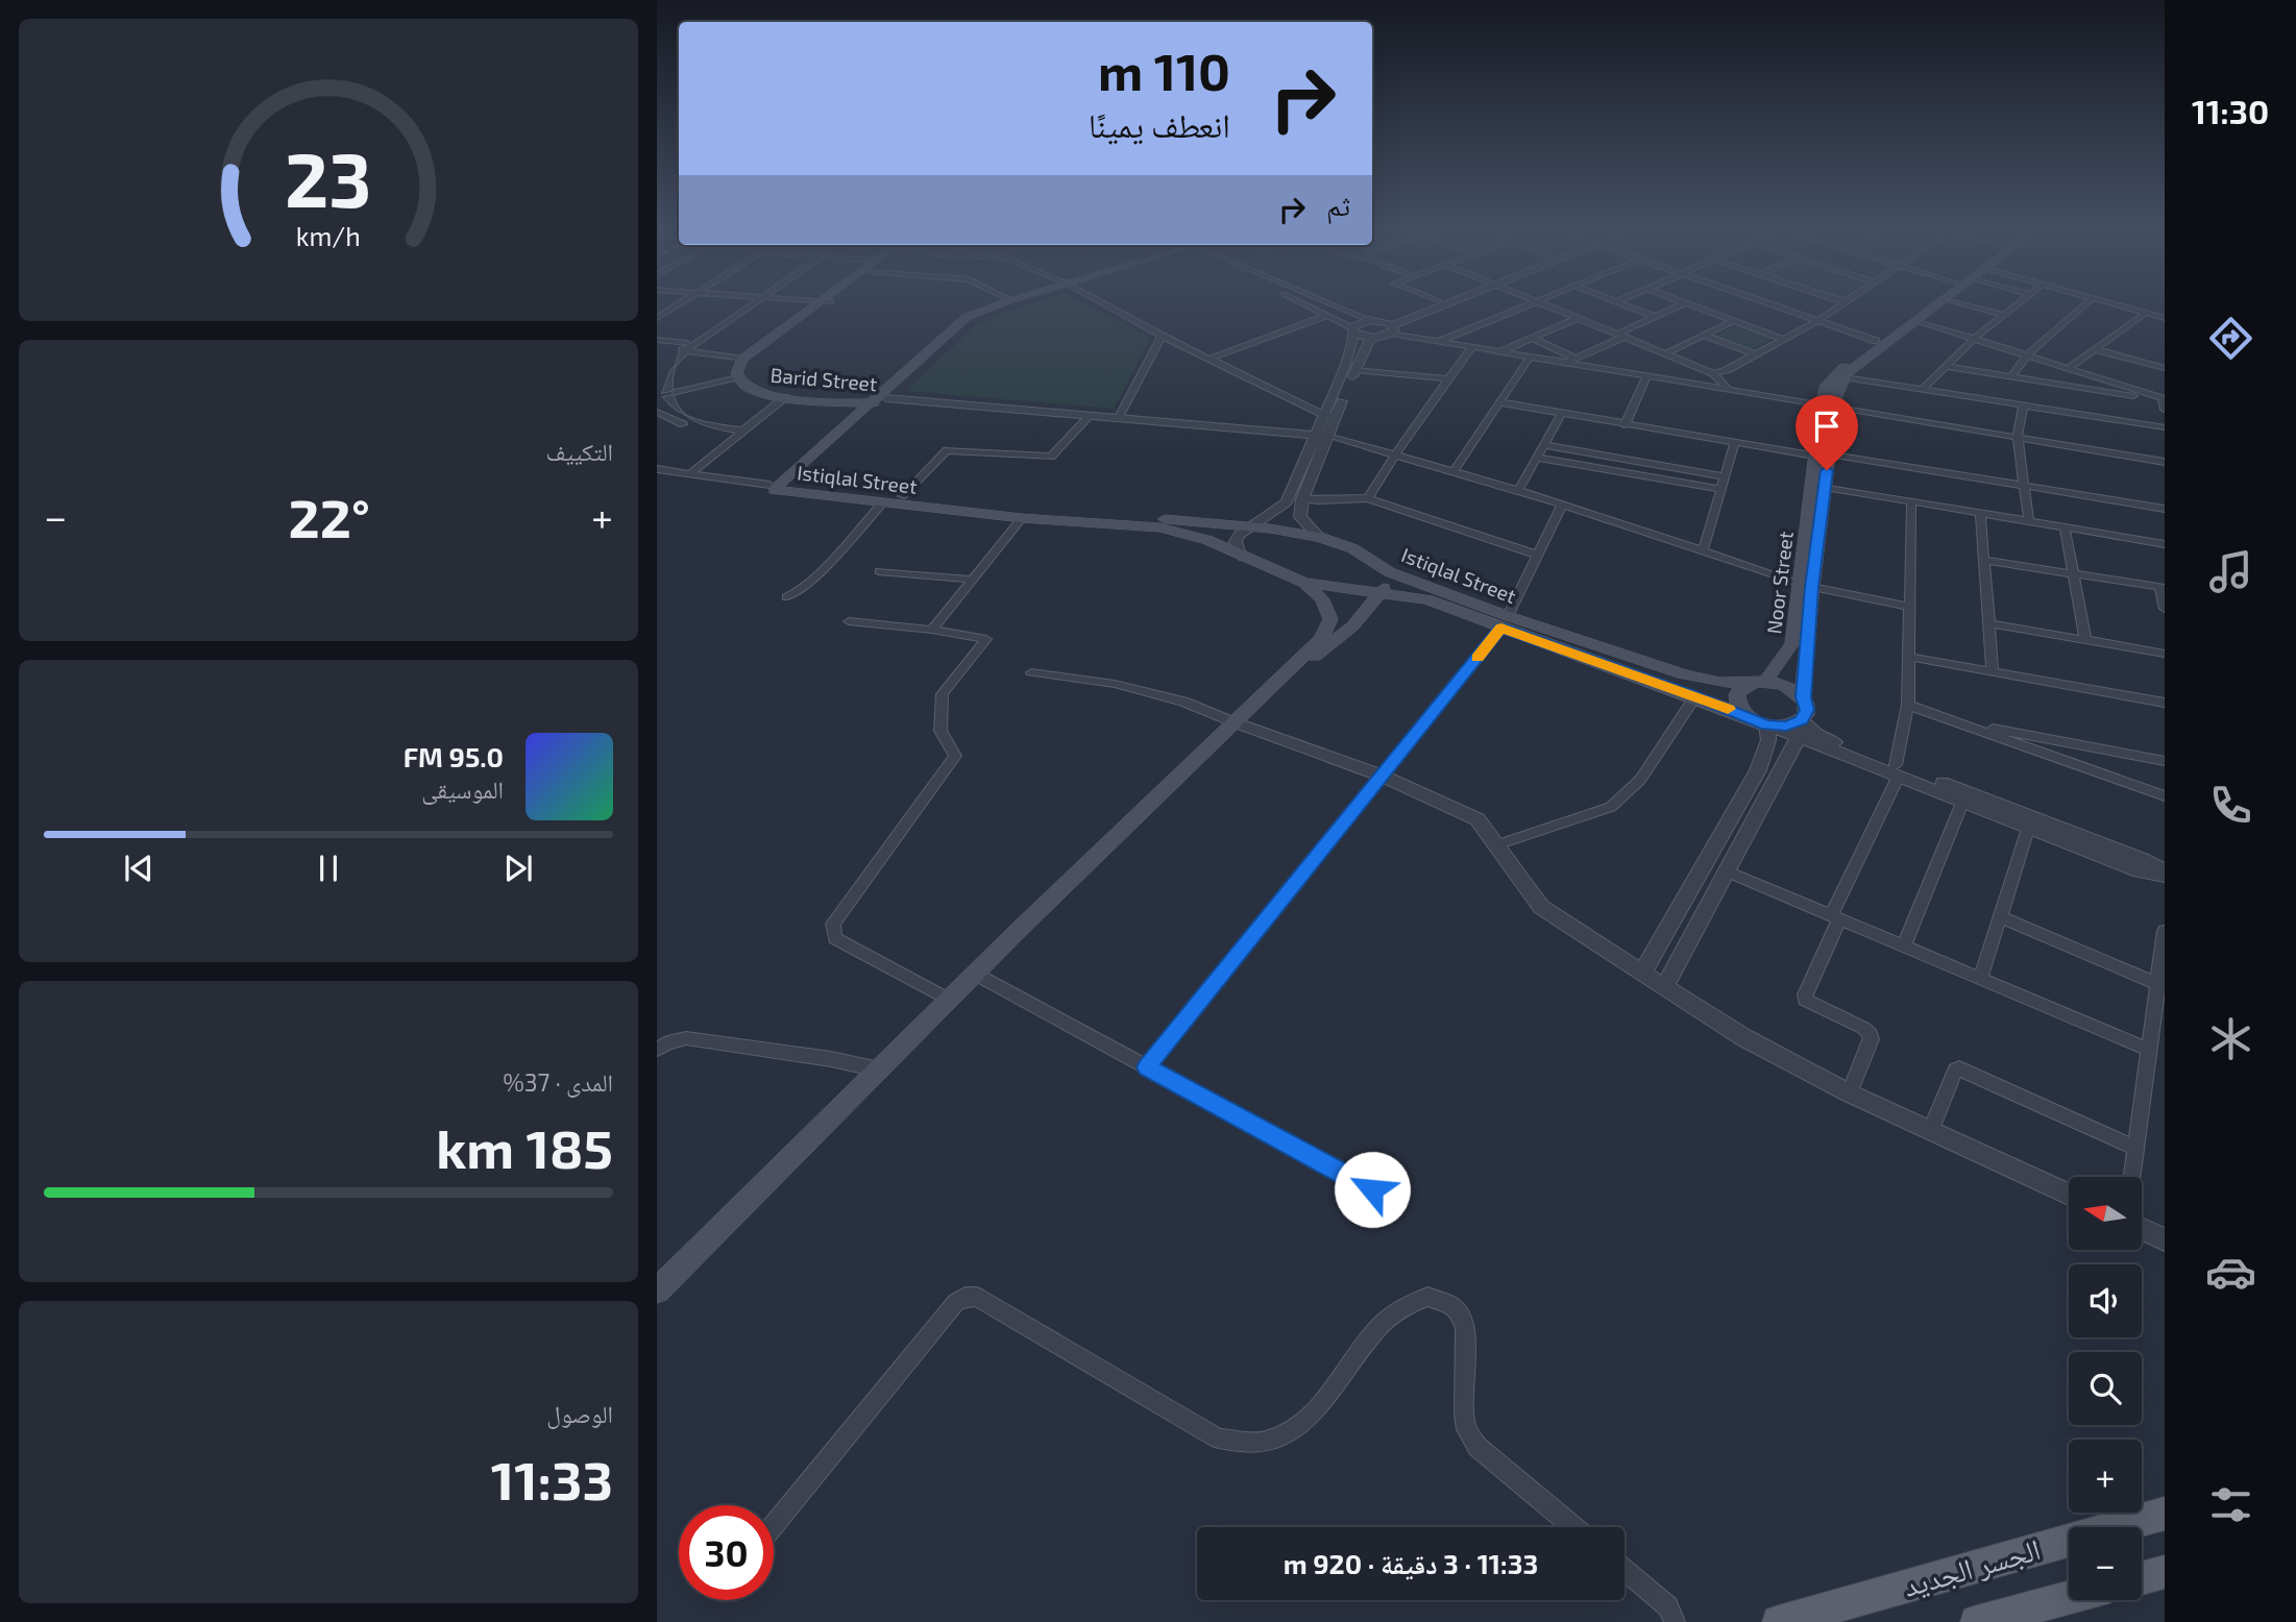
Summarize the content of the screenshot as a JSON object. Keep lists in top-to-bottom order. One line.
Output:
{"streets":{"main road":["Barid Street","Istiqlal Street","Noor Street","الجسر الجديد"]},"crossings":[["Istiqlal Street","Noor Street"]],"north":"left","page":{"tabs":"11:30","turn":["110 m","انعطف يمينًا"],"then":"ثم","tile":["التكييف",["المدى · 37%","185 km"],["الوصول","11:33"]],"heat":["−","22°","+"],"song":["95.0 FM","الموسيقى"],"map_buttons":["+","−"],"limit":"30","trip":"11:33 · 3 دقيقة · 920 m","gauge":["23","km/h"]}}
